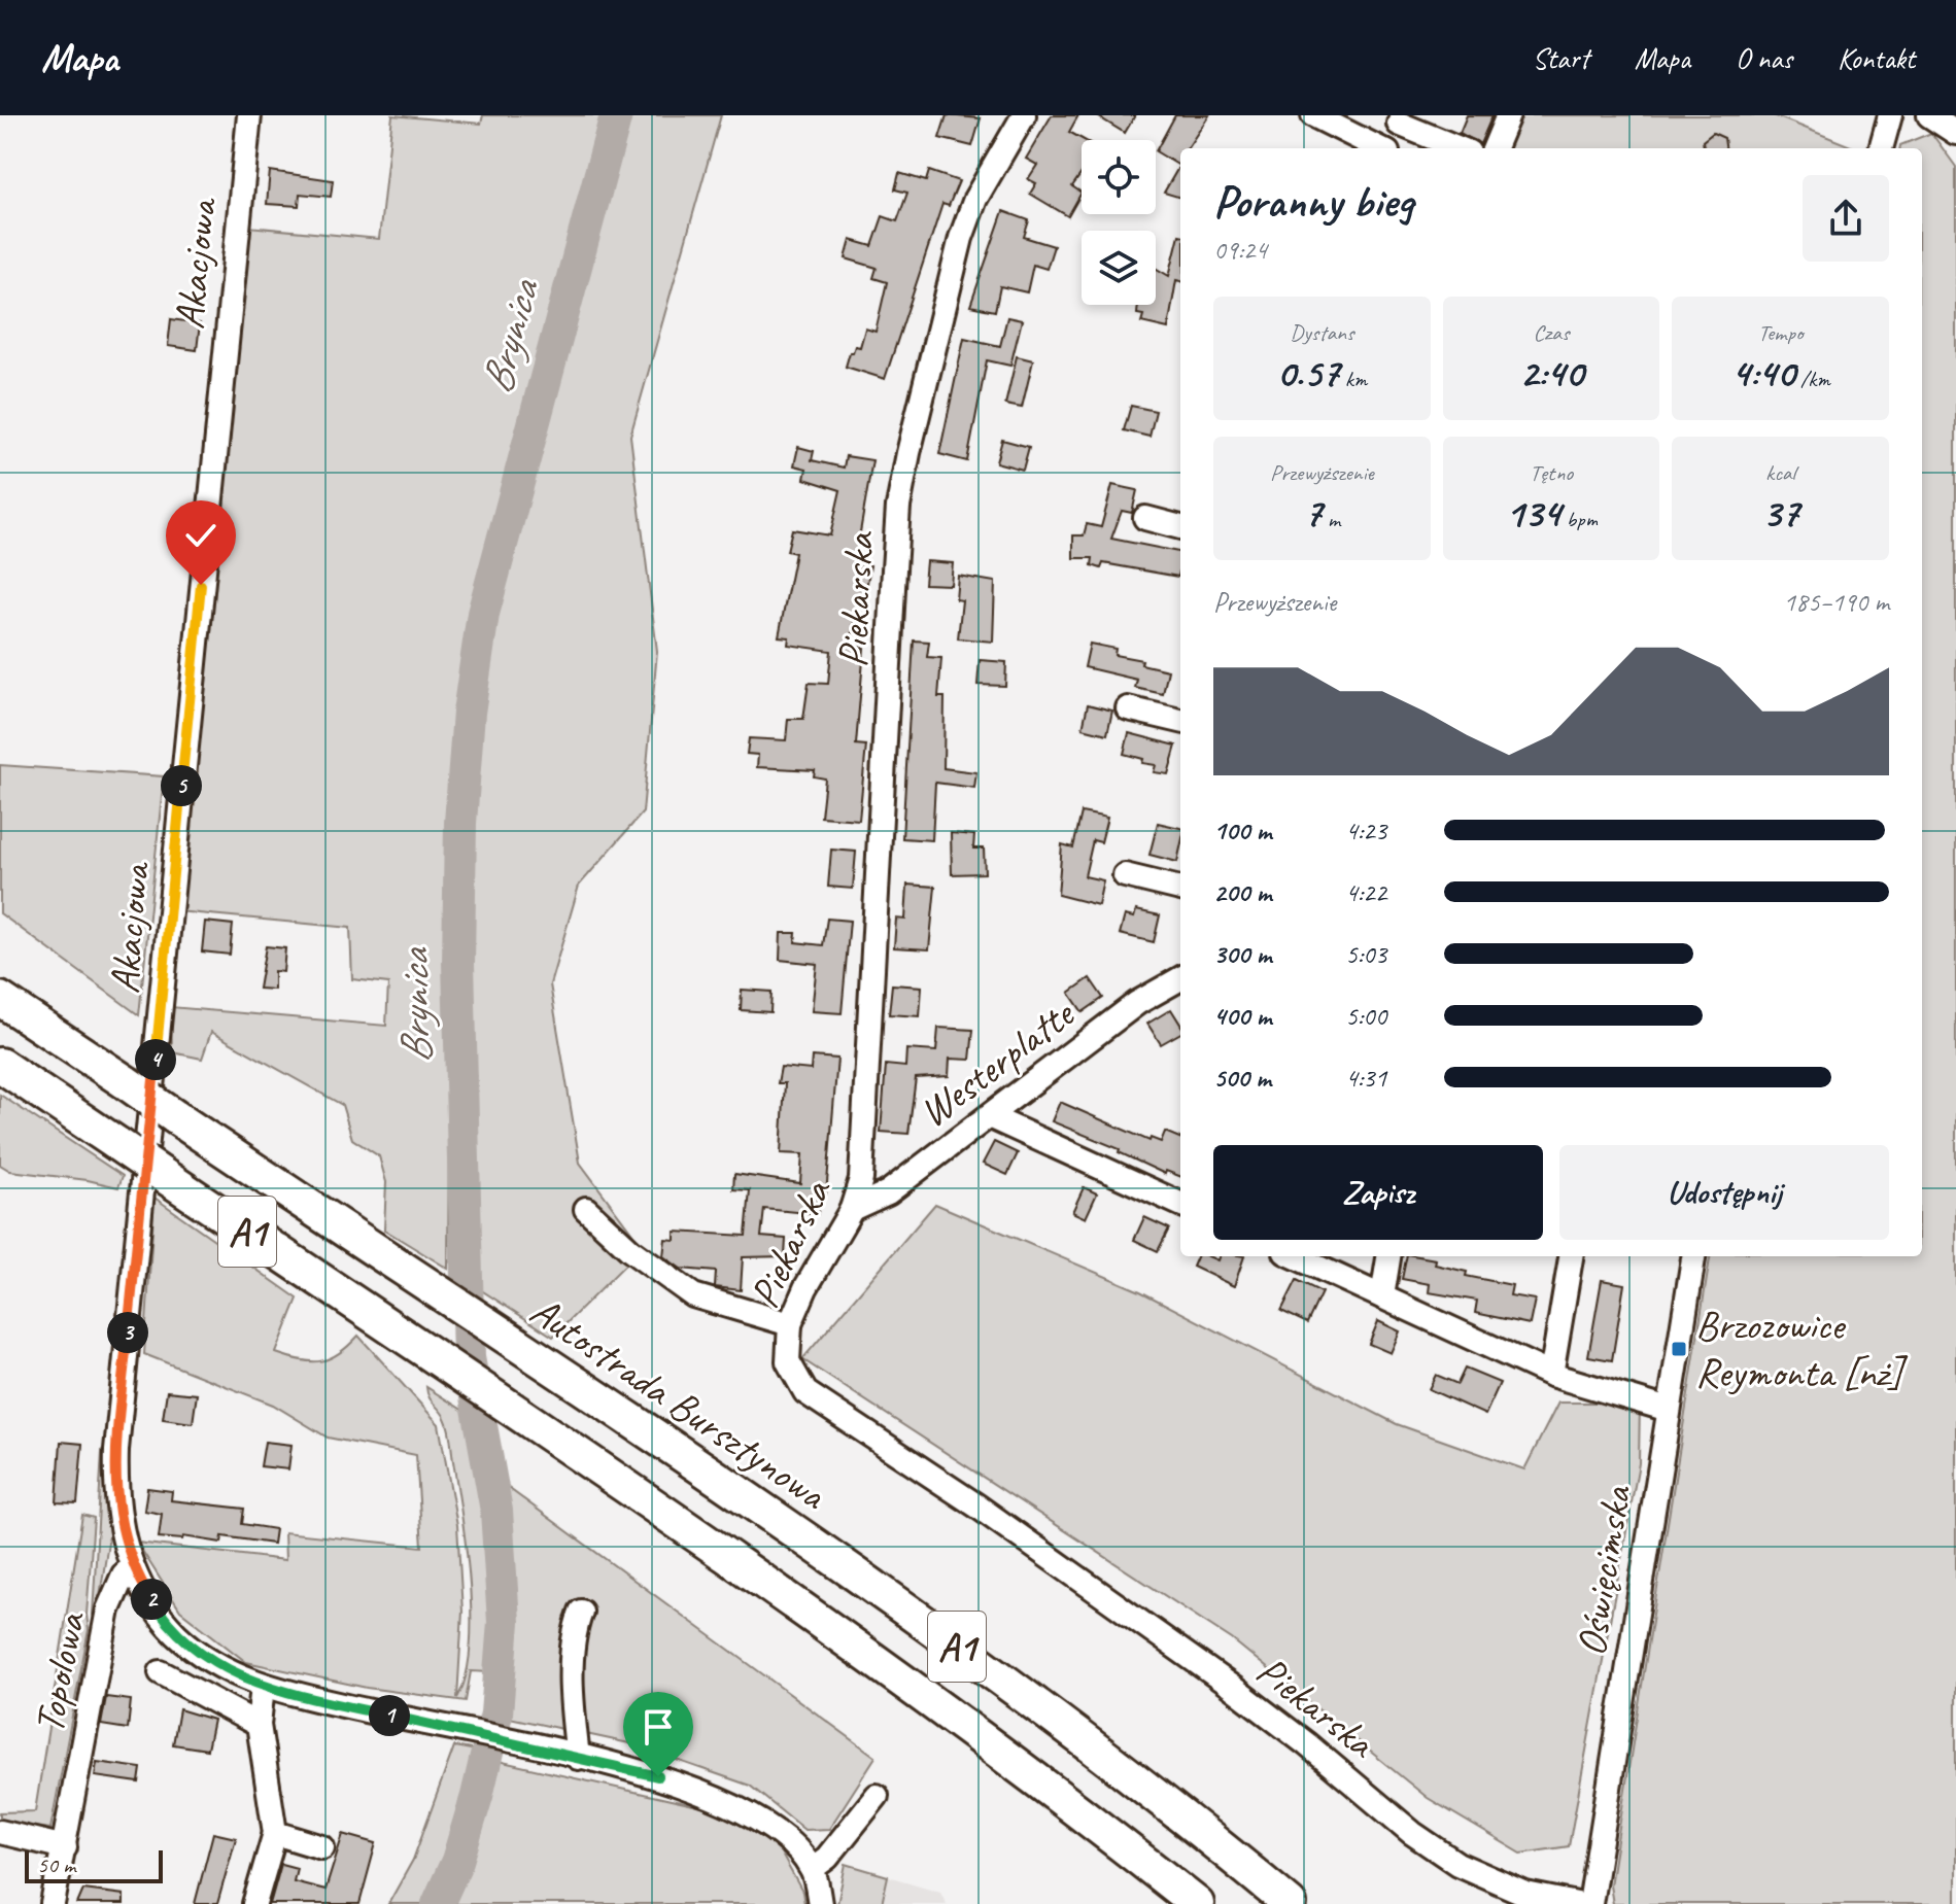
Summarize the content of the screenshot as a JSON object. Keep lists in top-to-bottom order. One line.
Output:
{"streets":{"highway":["A1","Autostrada Bursztynowa"],"street":["Akacjowa","Piekarska","Westerplatte","Oświęcimska","Topolowa"]},"crossings":[["Akacjowa","Topolowa"],["Piekarska","Westerplatte"]],"water":["Brynica"],"places":{"transit":["Brzozowice Reymonta [nż]"]},"scale_bar":"50 m","page":{"header":"Mapa","nav":["Start","Mapa","O nas","Kontakt"],"heading":["Poranny bieg","09:24"],"stats":[["Dystans","0.57 km"],["Czas","2:40"],["Tempo","4:40 /km"],["Przewyższenie","7 m"],["Tętno","134 bpm"],["kcal","37"]],"chart":["Przewyższenie","185–190 m"],"pins":["5","4","3","2","1"],"list":[{"name":"100 m","note":"4:23"},{"name":"200 m","note":"4:22"},{"name":"300 m","note":"5:03"},{"name":"400 m","note":"5:00"},{"name":"500 m","note":"4:31"}],"buttons":["Zapisz","Udostępnij"],"scale":"50 m"}}
